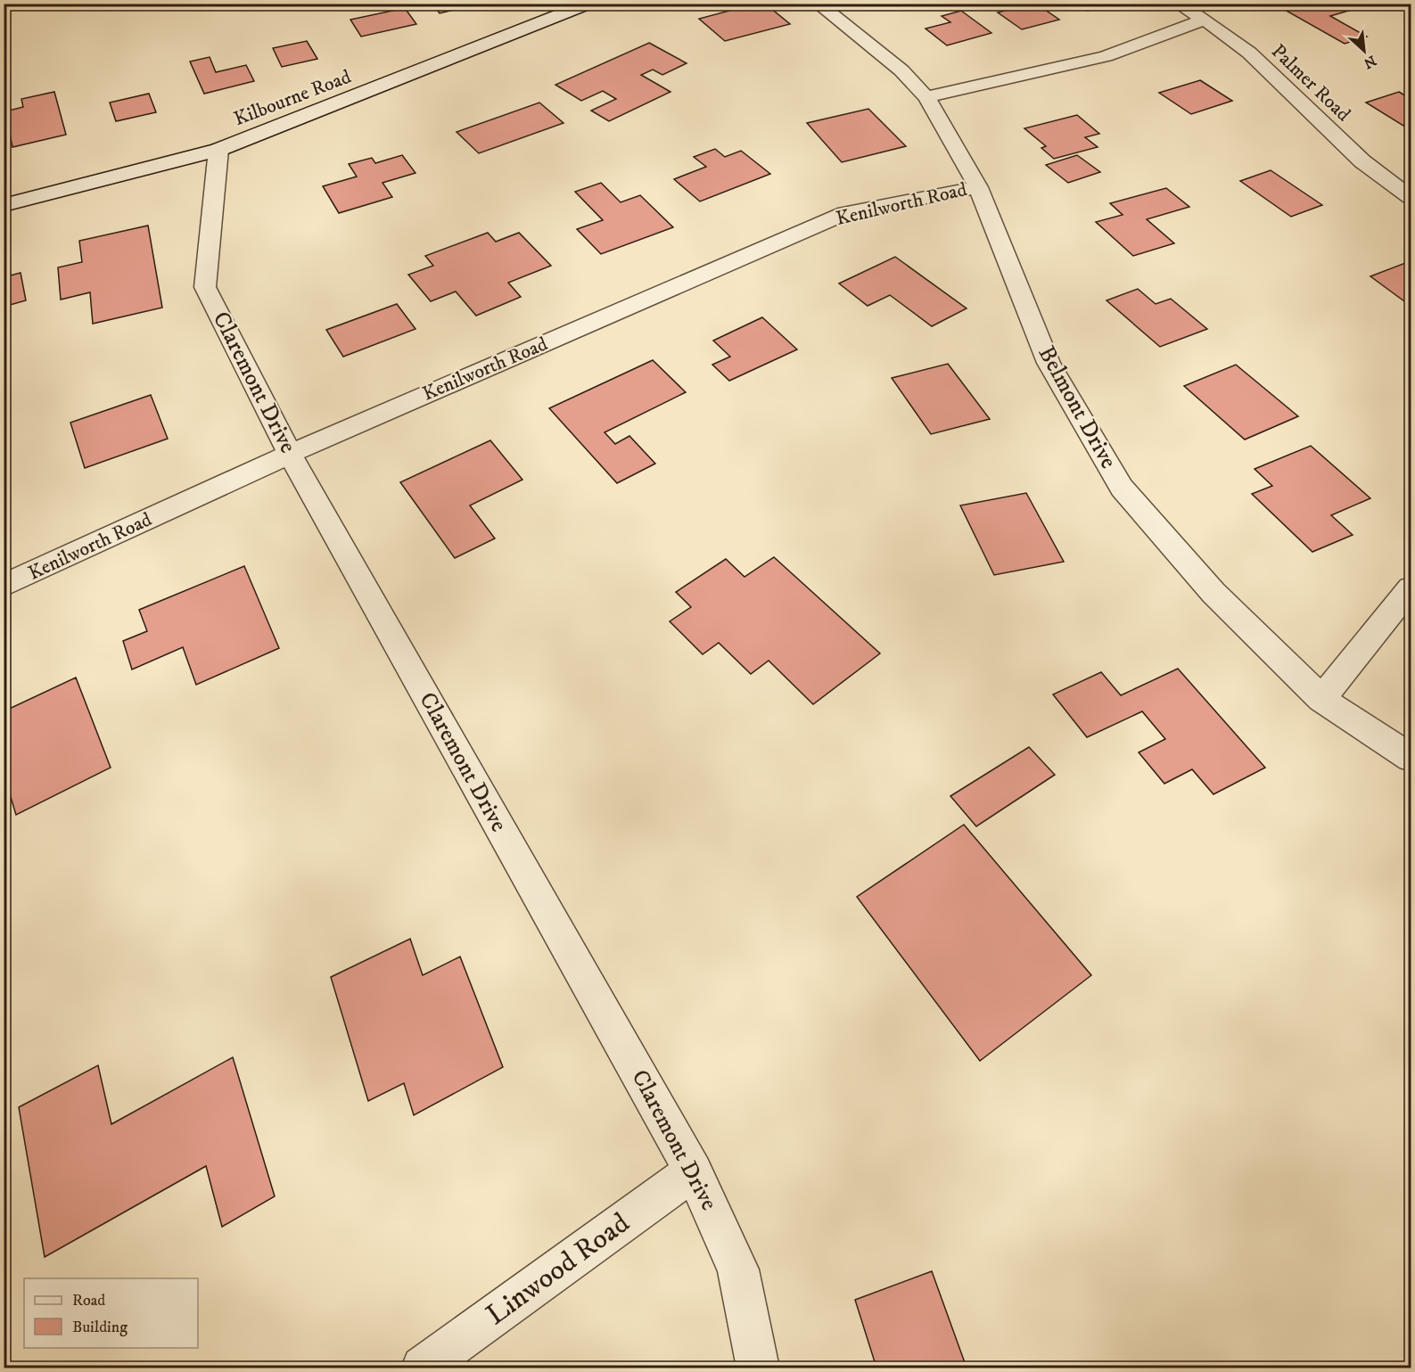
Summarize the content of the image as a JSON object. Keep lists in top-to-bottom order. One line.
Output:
{"streets":{"street":["Palmer Road","Kilbourne Road","Kenilworth Road","Claremont Drive","Belmont Drive","Linwood Road"]},"crossings":[["Kilbourne Road","Claremont Drive"],["Kenilworth Road","Claremont Drive"],["Kenilworth Road","Belmont Drive"],["Claremont Drive","Linwood Road"]],"legend":["Road","Building"],"north":"bottom right"}
